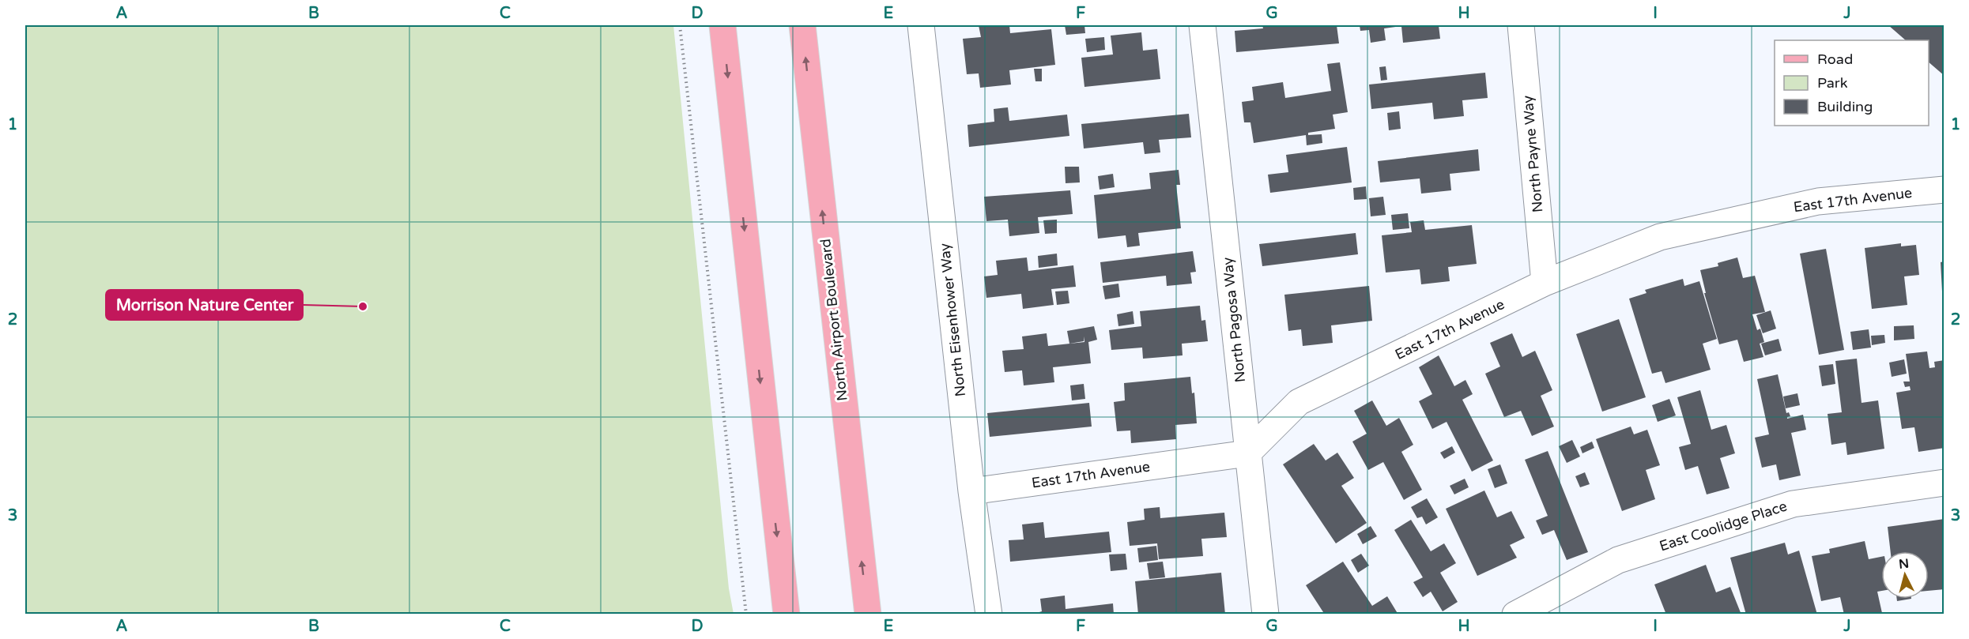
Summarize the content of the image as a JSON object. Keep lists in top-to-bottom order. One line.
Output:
{"streets":{"main road":["North Airport Boulevard"],"street":["North Payne Way","East 17th Avenue","North Eisenhower Way","North Pagosa Way","East Coolidge Place"]},"crossings":[["North Payne Way","East 17th Avenue"],["East 17th Avenue","North Eisenhower Way"],["East 17th Avenue","North Pagosa Way"]],"places":["Morrison Nature Center"],"legend":["Road","Park","Building"],"north":"top","grid":{"columns":["A","B","C","D","E","F","G","H","I","J"],"rows":["1","2","3"]}}
